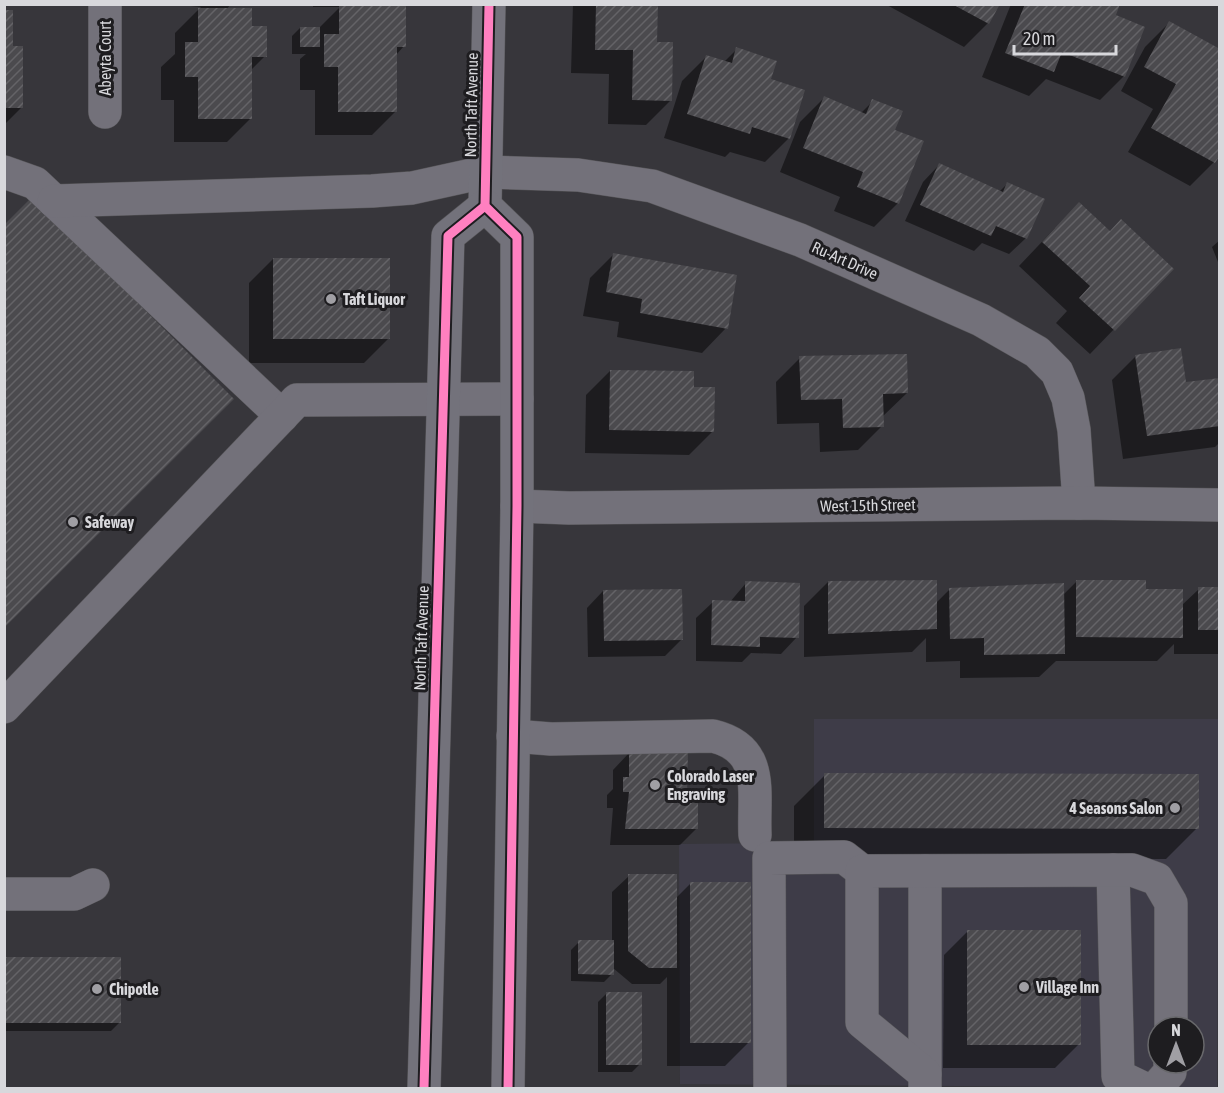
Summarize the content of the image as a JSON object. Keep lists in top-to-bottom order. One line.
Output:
{"streets":{"main road":["North Taft Avenue"],"street":["Abeyta Court","Ru-Art Drive","West 15th Street"]},"crossings":[["North Taft Avenue","Ru-Art Drive"],["Ru-Art Drive","West 15th Street"]],"places":["Taft Liquor","Safeway","Colorado Laser Engraving","4 Seasons Salon","Village Inn","Chipotle"],"scale_bar":"20 m","north":"top"}
